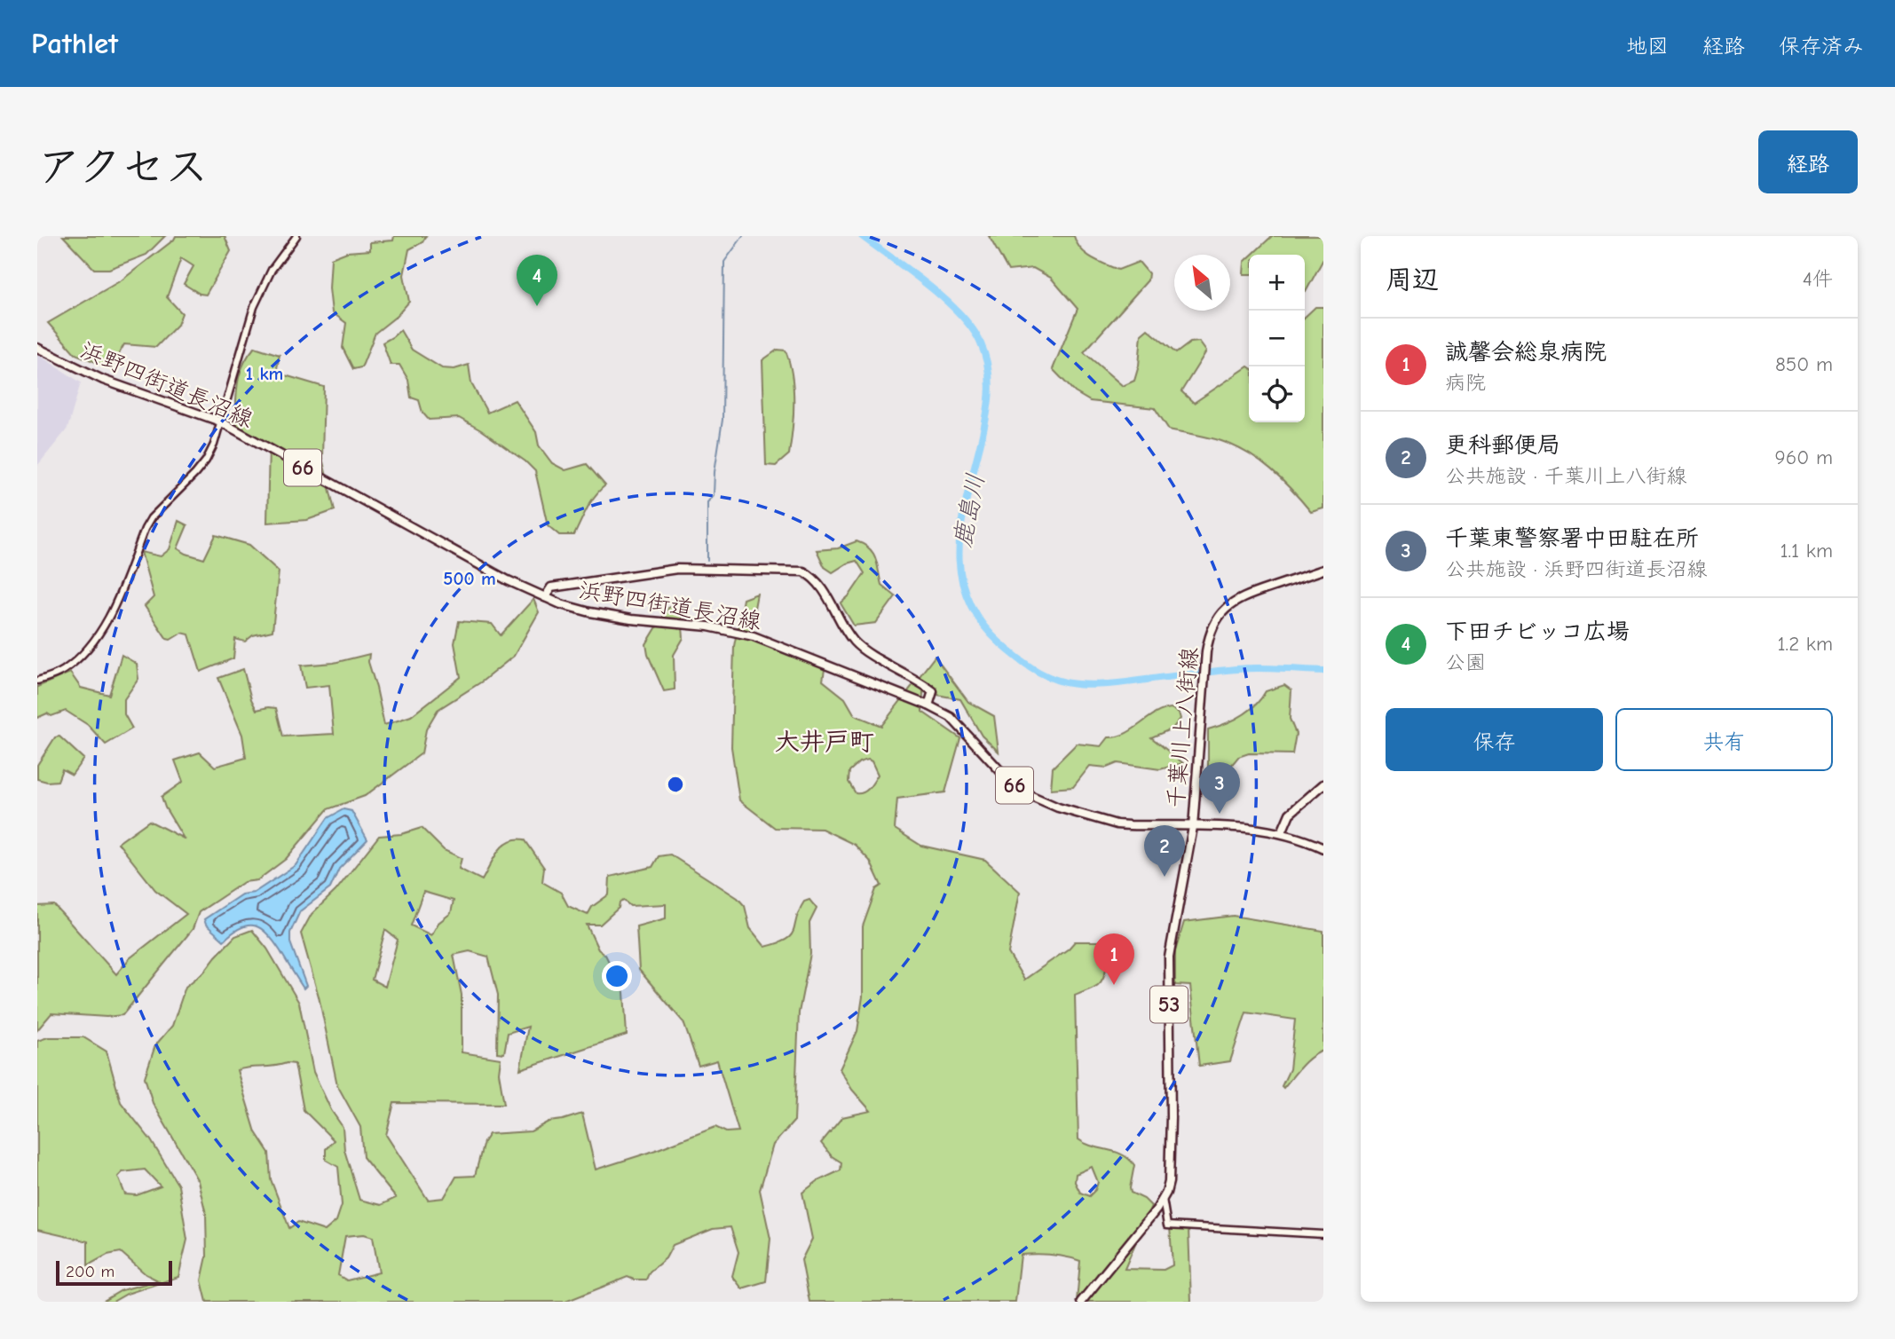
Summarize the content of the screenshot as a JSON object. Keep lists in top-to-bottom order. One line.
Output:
{"streets":{"main road":["浜野四街道長沼線","66","千葉川上八街線","53"]},"crossings":[["浜野四街道長沼線","千葉川上八街線"]],"districts":["大井戸町"],"water":["鹿島川"],"scale_bar":"200 m","north":"top left","page":{"header":"Pathlet","nav":["地図","経路","保存済み"],"title":"アクセス","buttons":["経路",["保存","共有"]],"heading":["周辺","4件"],"map_buttons":["+","−"],"pins":["4","3","2","1"],"list":[{"mark":"1","name":"誠馨会総泉病院","note":"病院","value":"850 m"},{"mark":"2","name":"更科郵便局","note":"公共施設 · 千葉川上八街線","value":"960 m"},{"mark":"3","name":"千葉東警察署中田駐在所","note":"公共施設 · 浜野四街道長沼線","value":"1.1 km"},{"mark":"4","name":"下田チビッコ広場","note":"公園","value":"1.2 km"}],"scale":"200 m"},"rings":["1 km","500 m"]}
